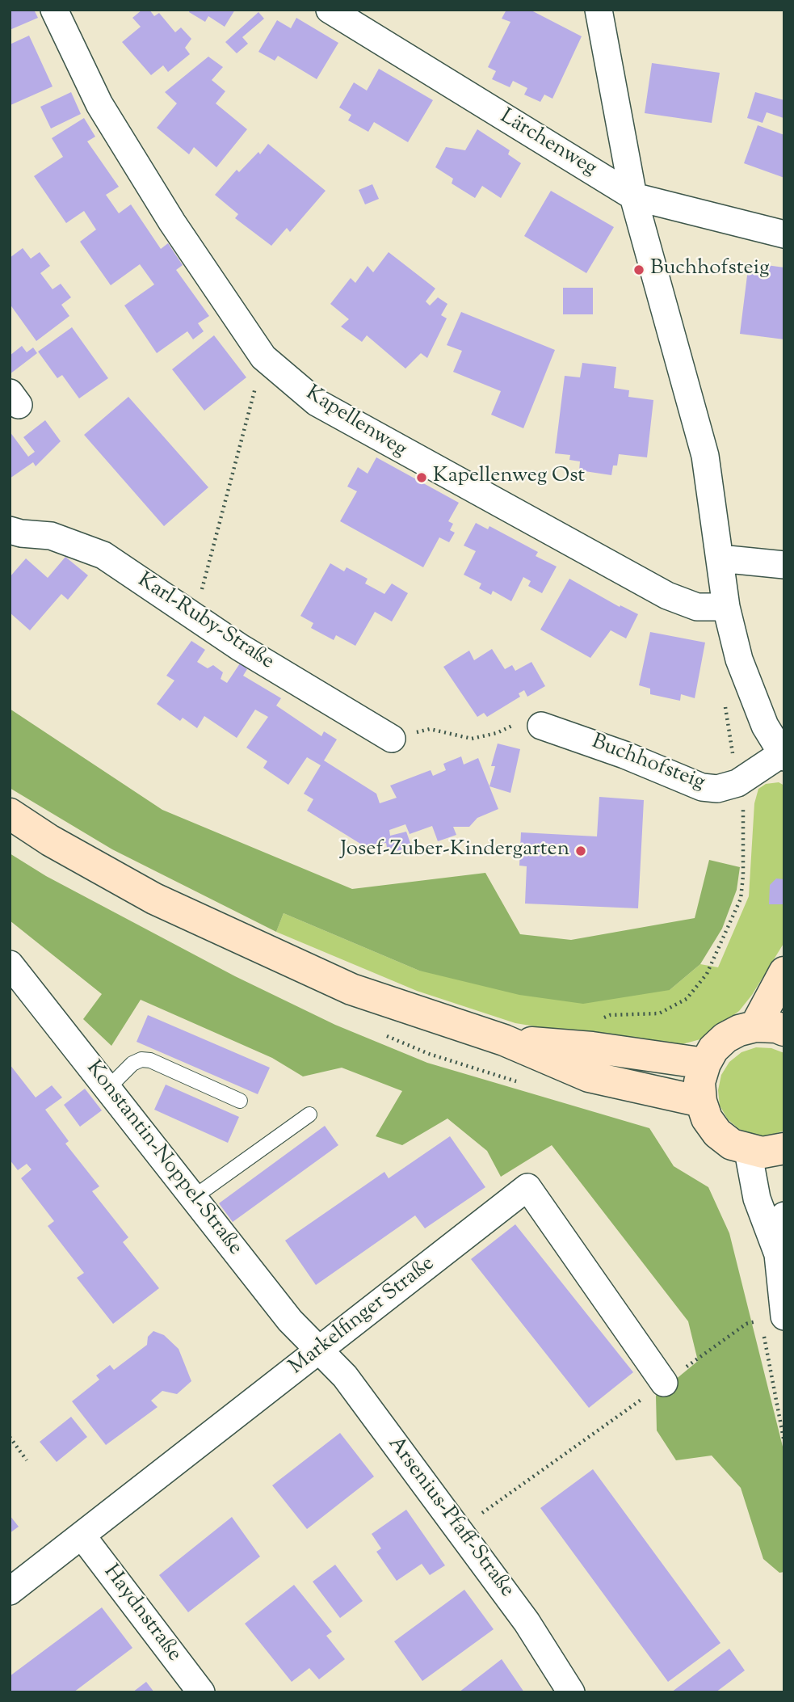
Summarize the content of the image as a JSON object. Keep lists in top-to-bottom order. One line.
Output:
{"streets":{"street":["Lärchenweg","Kapellenweg","Karl-Ruby-Straße","Buchhofsteig","Konstantin-Noppel-Straße","Markelfinger Straße","Arsenius-Pfaff-Straße","Haydnstraße"]},"crossings":[["Lärchenweg","Buchhofsteig"],["Kapellenweg","Buchhofsteig"],["Konstantin-Noppel-Straße","Markelfinger Straße"],["Konstantin-Noppel-Straße","Arsenius-Pfaff-Straße"],["Markelfinger Straße","Arsenius-Pfaff-Straße"],["Markelfinger Straße","Haydnstraße"]],"places":["Buchhofsteig","Kapellenweg Ost","Josef-Zuber-Kindergarten"]}
